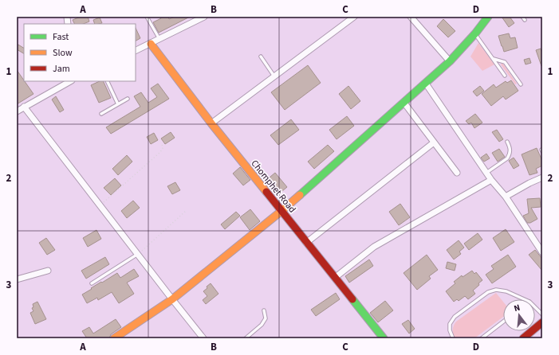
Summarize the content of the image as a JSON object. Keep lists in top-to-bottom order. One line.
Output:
{"streets":{"street":["Chomphet Road"]},"legend":["Fast","Slow","Jam"],"north":"top","grid":{"columns":["A","B","C","D"],"rows":["1","2","3"]}}
